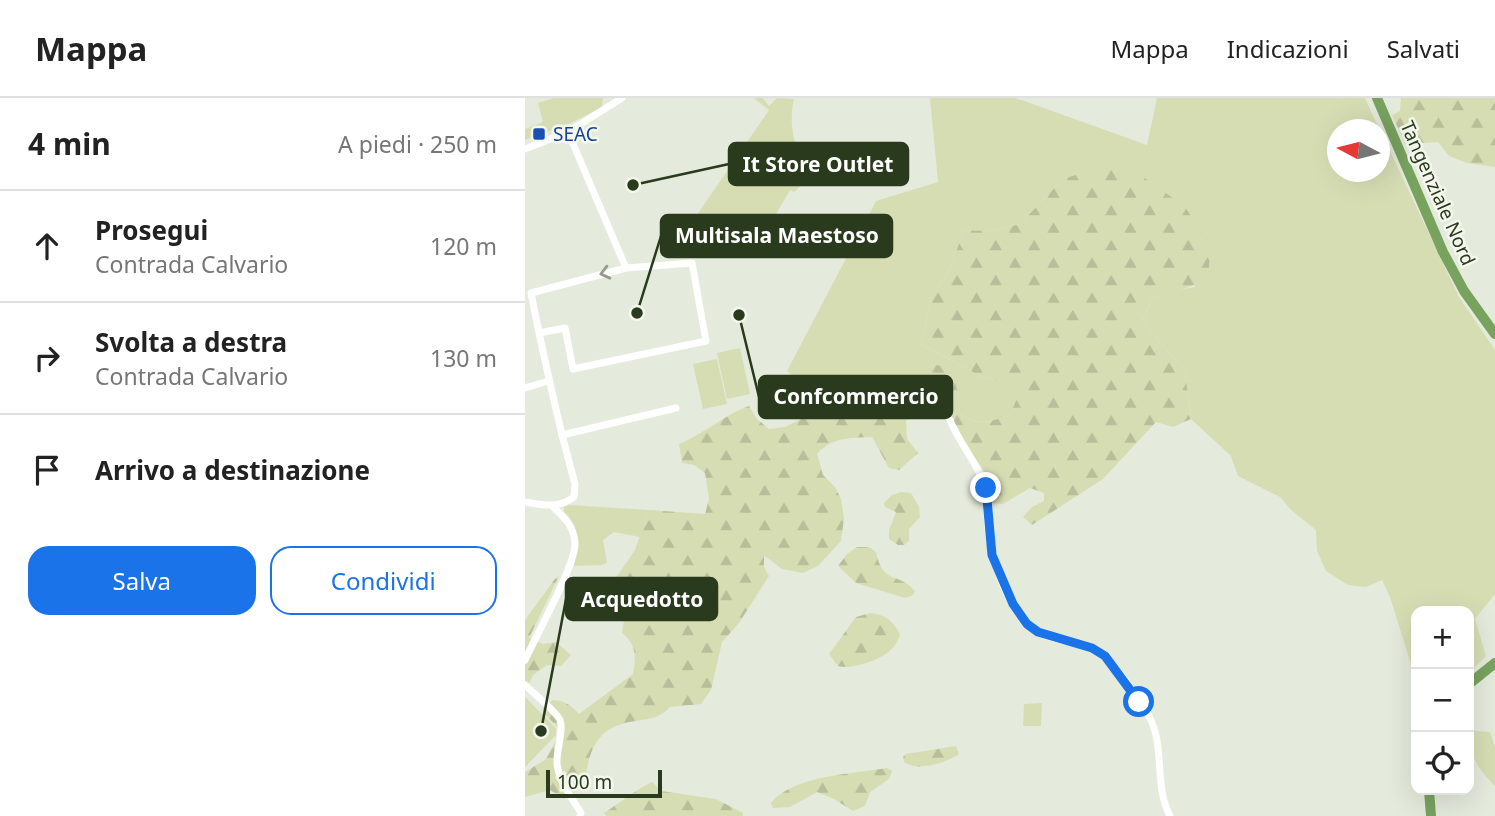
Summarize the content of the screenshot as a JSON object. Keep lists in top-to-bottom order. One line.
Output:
{"streets":{"main road":["Tangenziale Nord"]},"places":{"transit":["SEAC"],"other":["It Store Outlet","Multisala Maestoso","Confcommercio","Acquedotto"]},"scale_bar":"100 m","north":"left","page":{"header":"Mappa","nav":["Mappa","Indicazioni","Salvati"],"heading":["4 min","A piedi · 250 m"],"list":[["Prosegui","Contrada Calvario","120 m"],["Svolta a destra","Contrada Calvario","130 m"],"Arrivo a destinazione"],"buttons":["Salva","Condividi"],"map_buttons":["+","−"],"scale":"100 m"}}
